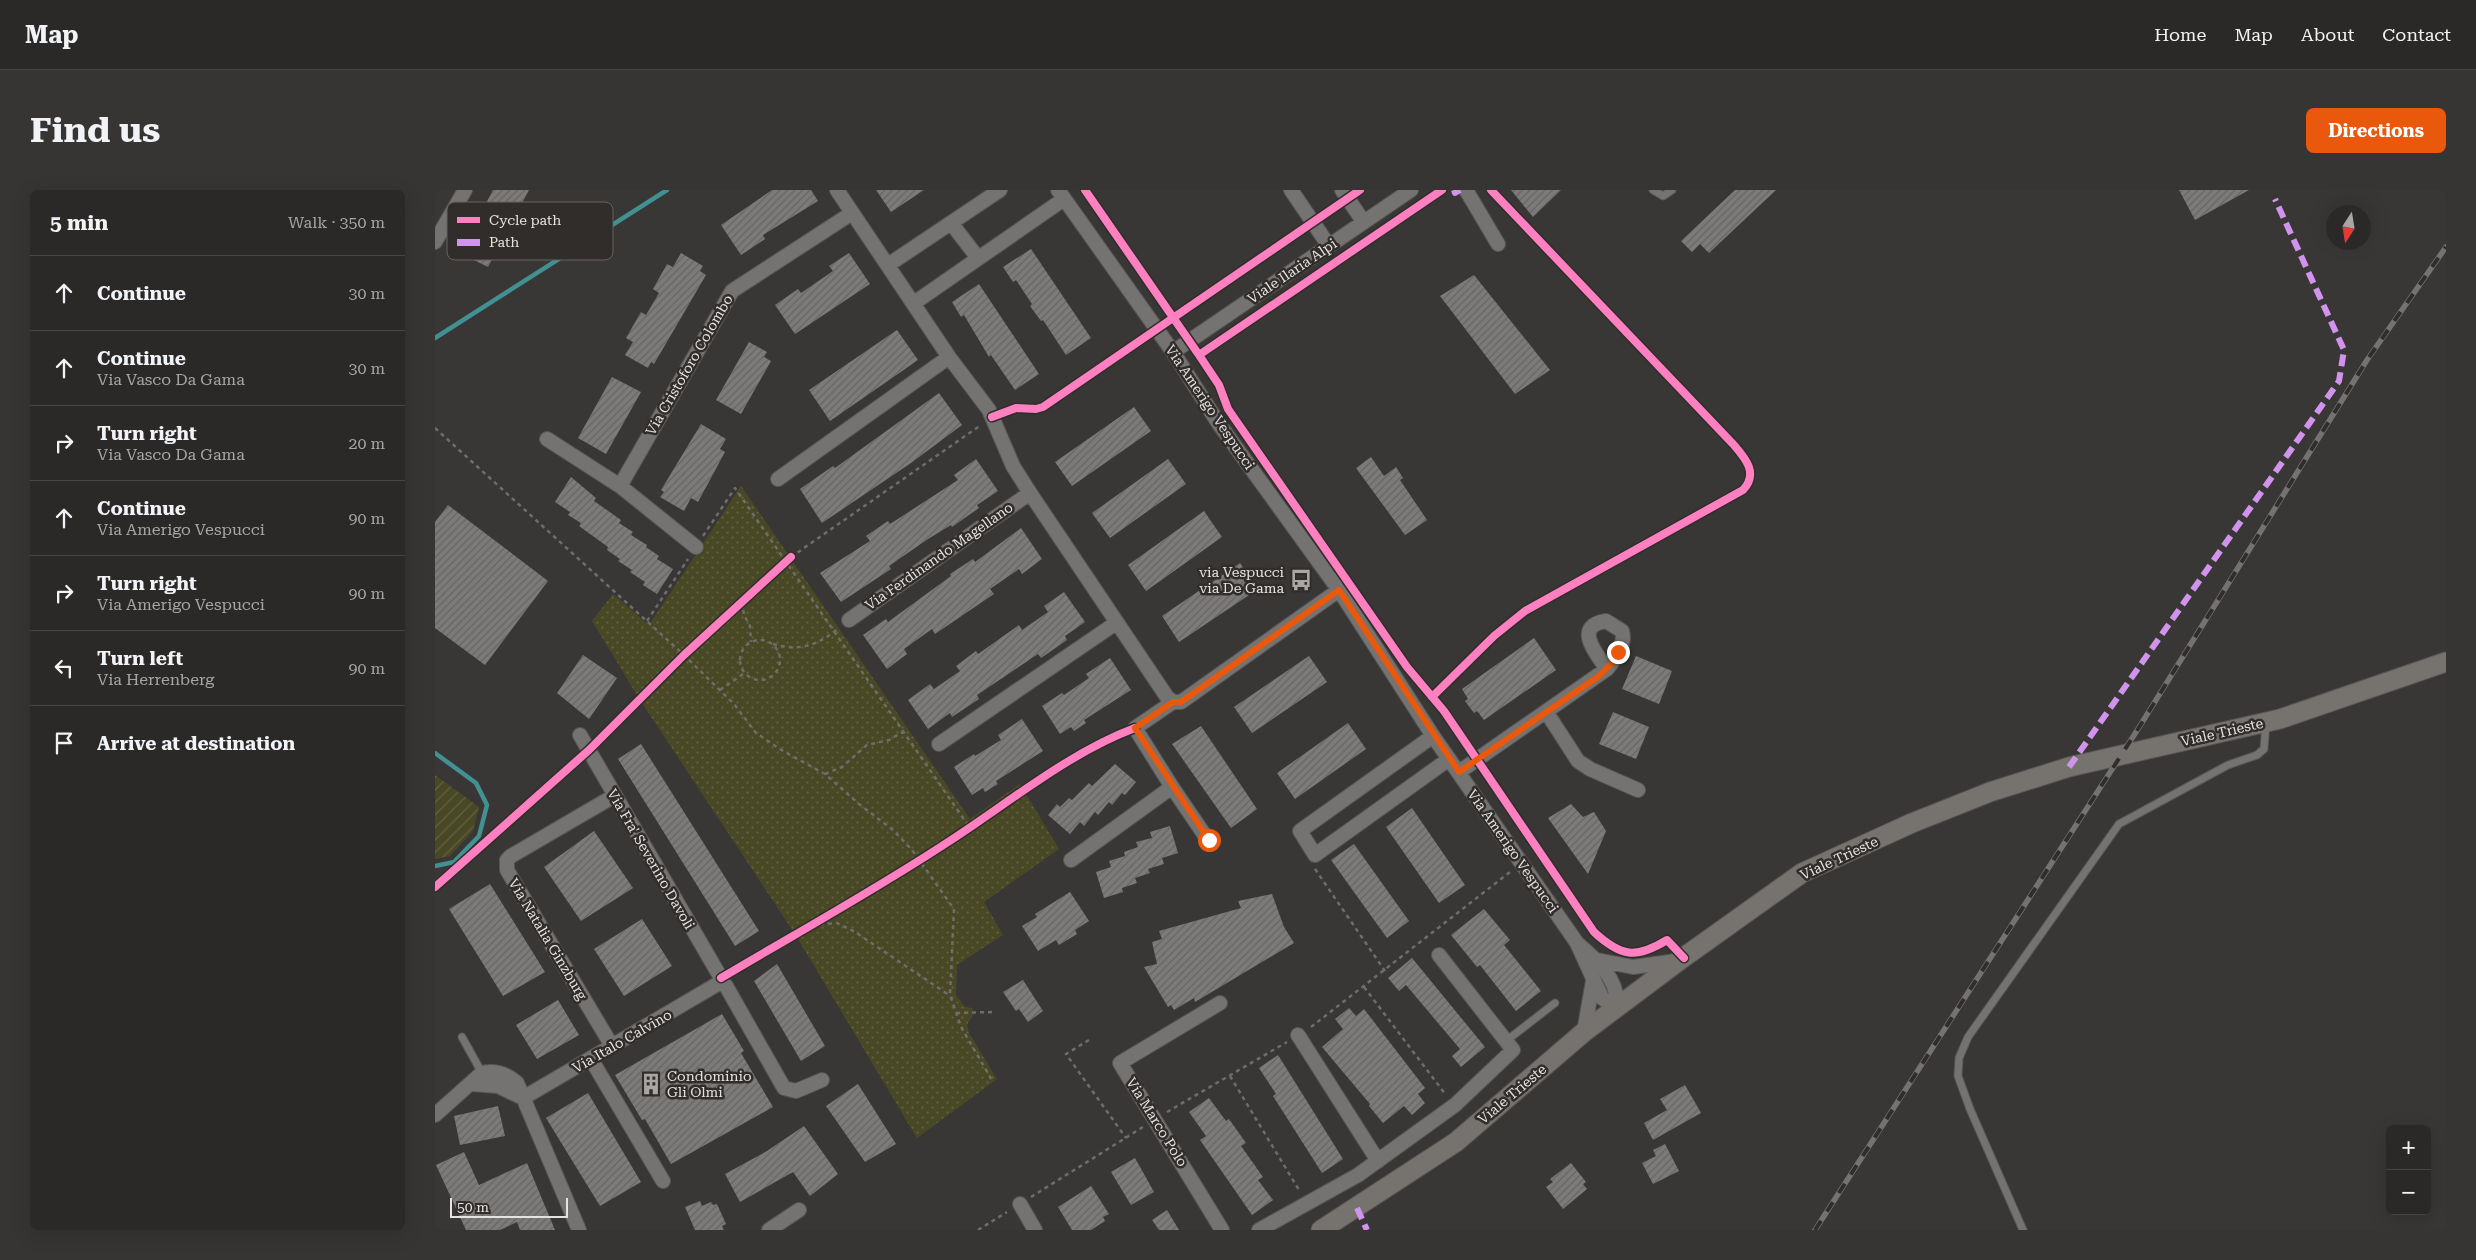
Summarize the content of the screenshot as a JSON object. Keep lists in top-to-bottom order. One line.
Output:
{"streets":{"main road":["Viale Trieste"],"street":["Viale Ilaria Alpi","Via Cristoforo Colombo","Via Amerigo Vespucci","Via Ferdinando Magellano","Via Fra' Severino Davoli","Via Natalia Ginzburg","Via Italo Calvino","Via Marco Polo"]},"crossings":[["Viale Ilaria Alpi","Via Amerigo Vespucci"],["Via Amerigo Vespucci","Viale Trieste"],["Via Fra' Severino Davoli","Via Natalia Ginzburg"],["Via Fra' Severino Davoli","Via Italo Calvino"],["Via Natalia Ginzburg","Via Italo Calvino"]],"places":{"bus stop":["via Vespucci via De Gama"],"building":["Condominio Gli Olmi"]},"legend":["Cycle path","Path"],"scale_bar":"50 m","north":"bottom","page":{"header":"Map","nav":["Home","Map","About","Contact"],"buttons":"Directions","title":"Find us","heading":["5 min","Walk · 350 m"],"list":[["Continue","30 m"],["Continue","Via Vasco Da Gama","30 m"],["Turn right","Via Vasco Da Gama","20 m"],["Continue","Via Amerigo Vespucci","90 m"],["Turn right","Via Amerigo Vespucci","90 m"],["Turn left","Via Herrenberg","90 m"],"Arrive at destination"],"map_buttons":["+","−"],"scale":"50 m"}}
